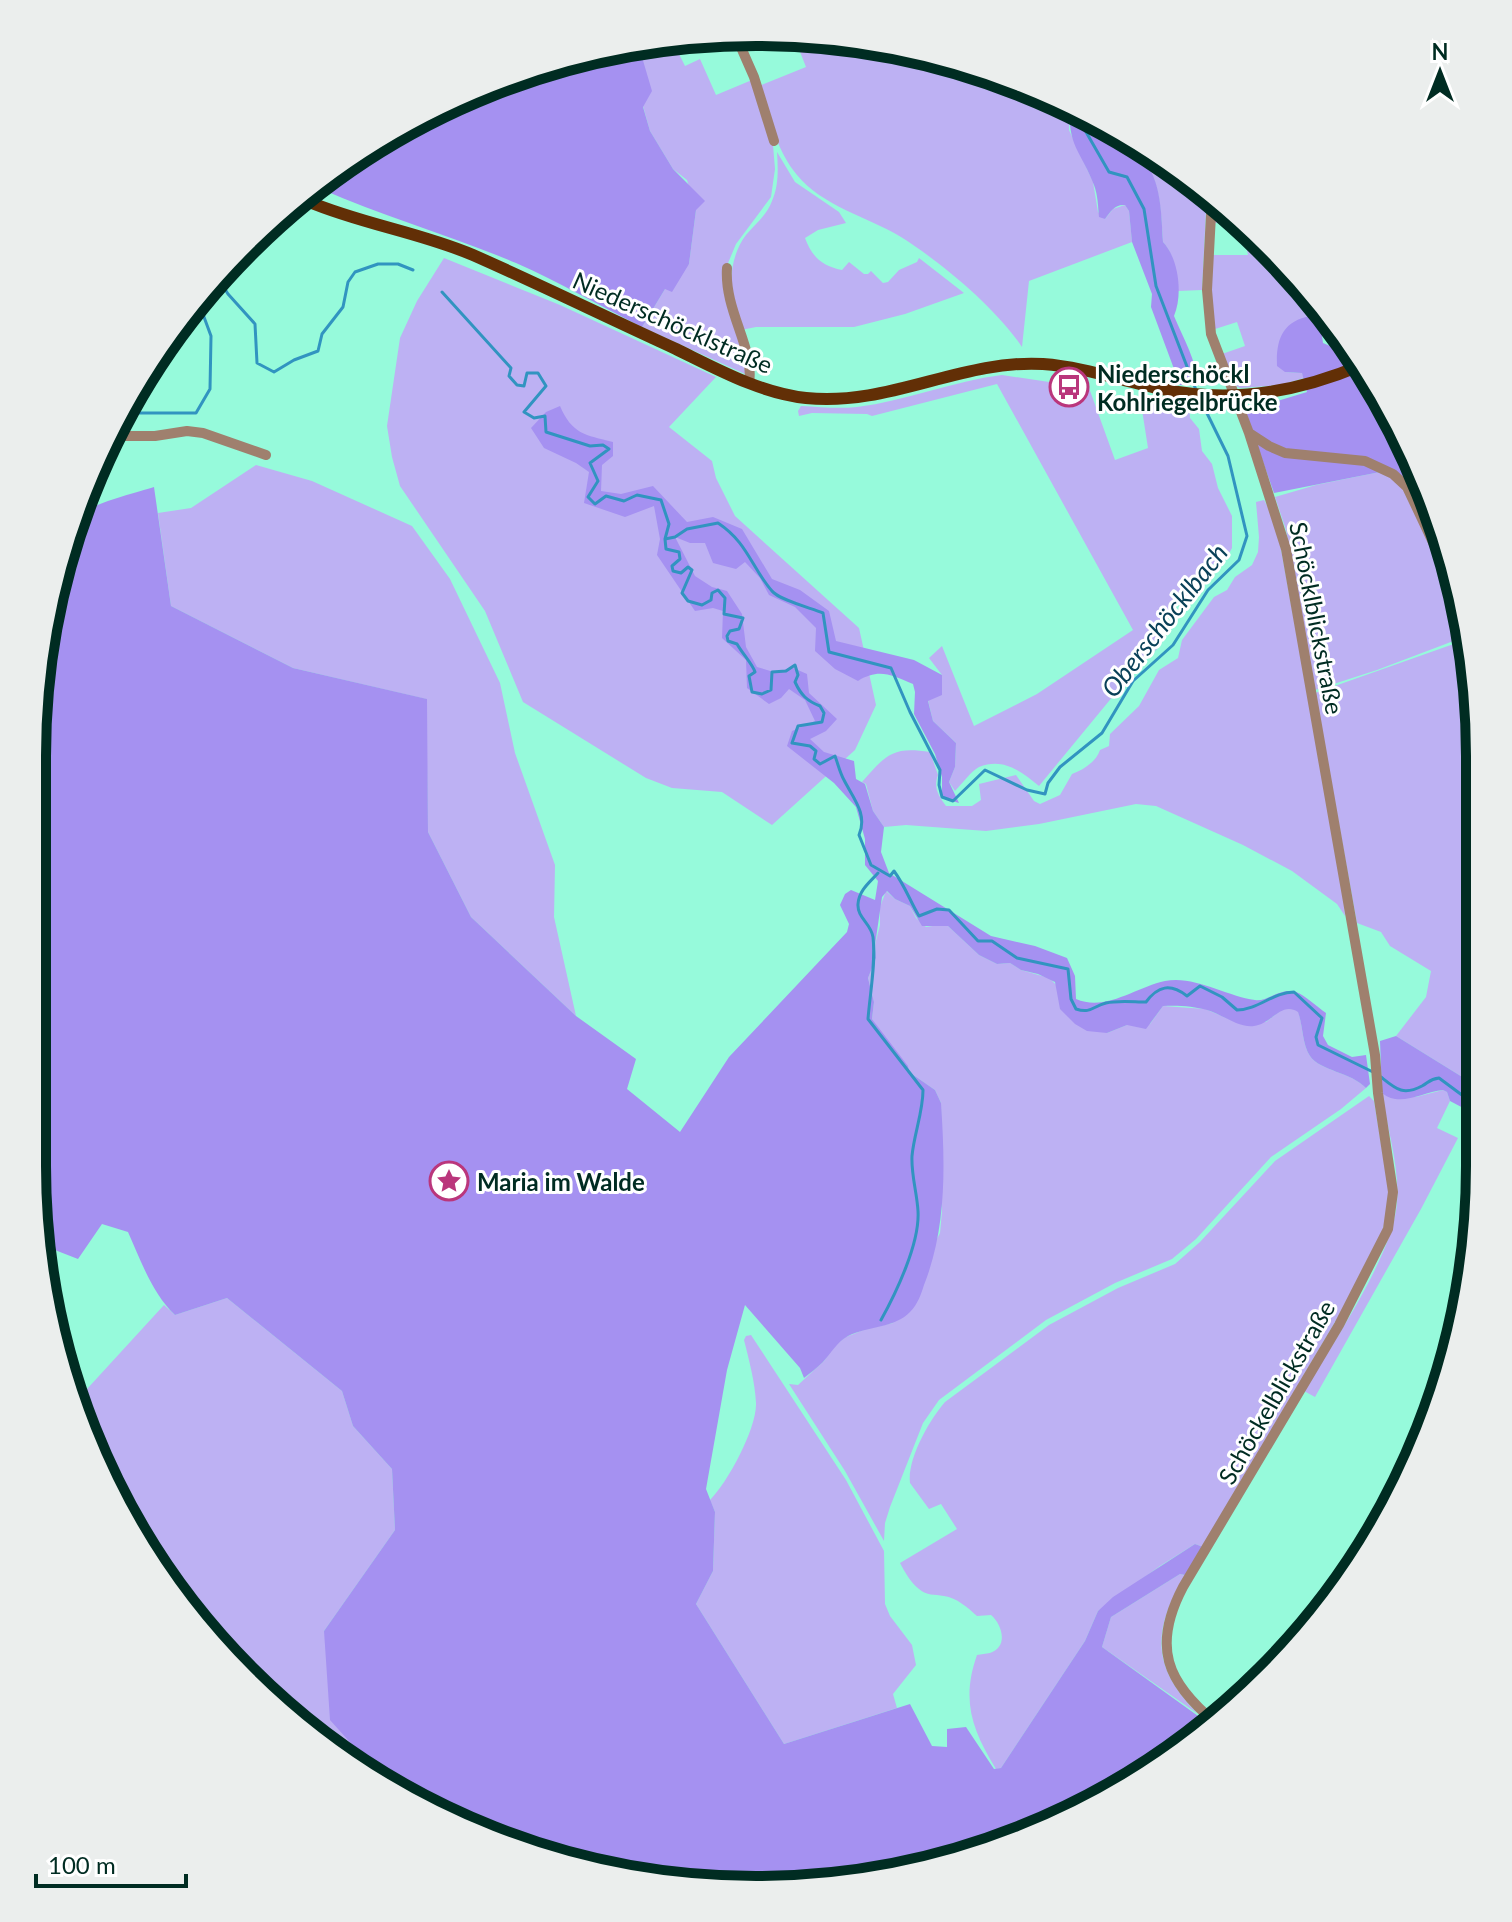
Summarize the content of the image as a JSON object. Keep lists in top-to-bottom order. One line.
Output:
{"streets":{"main road":["Niederschöcklstraße"],"street":["Schöcklblickstraße","Schöckelblickstraße"]},"crossings":[["Niederschöcklstraße","Schöcklblickstraße"],["Schöcklblickstraße","Schöckelblickstraße"]],"water":["Oberschöcklbach"],"places":{"bus stop":["Niederschöckl Kohlriegelbrücke"],"place":["Maria im Walde"]},"scale_bar":"100 m","north":"top"}
